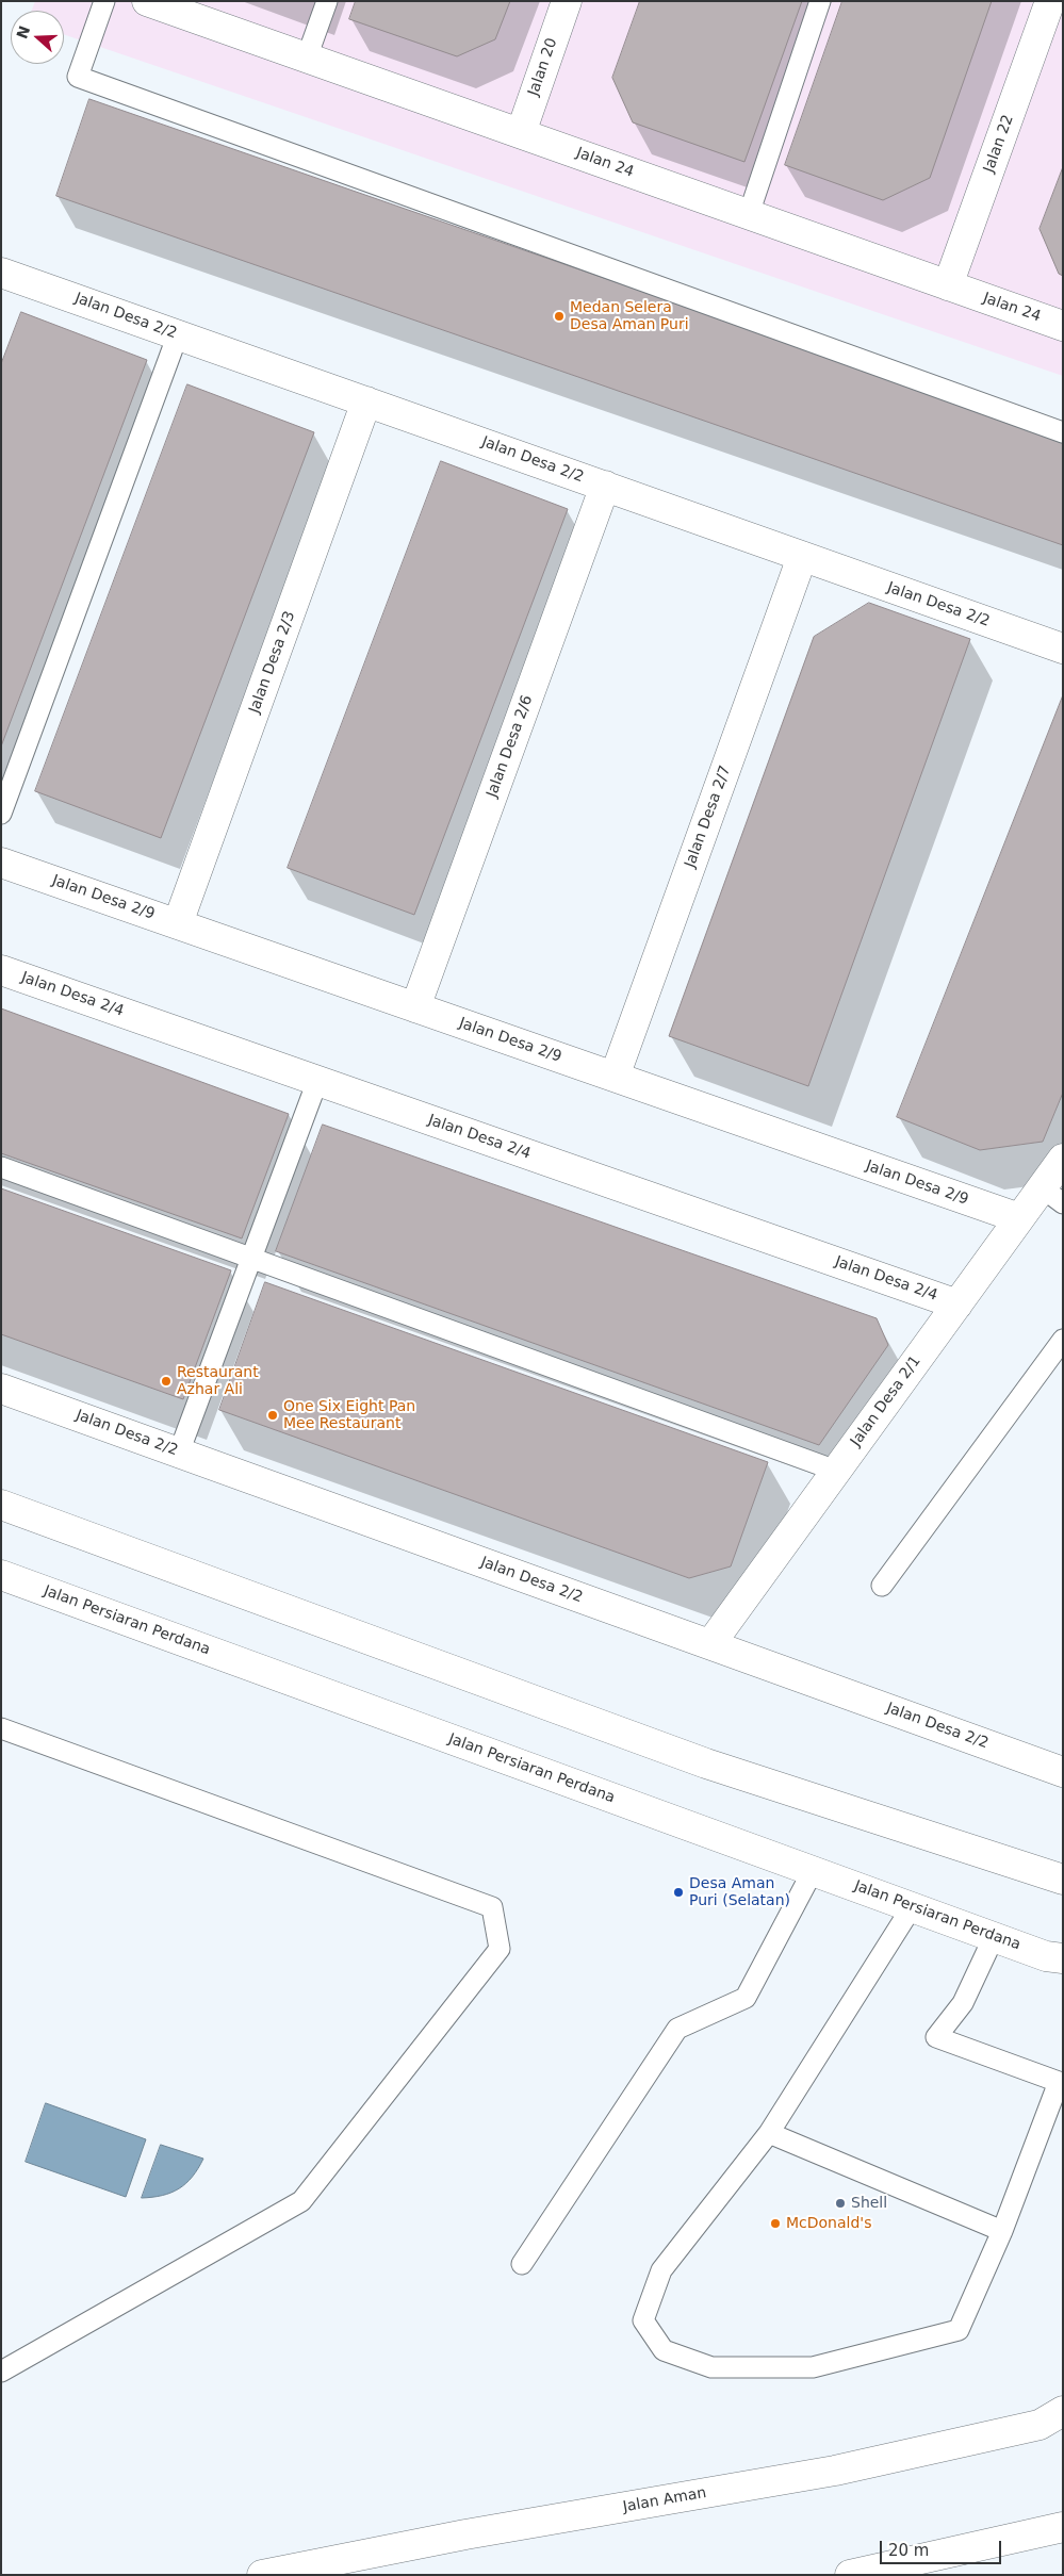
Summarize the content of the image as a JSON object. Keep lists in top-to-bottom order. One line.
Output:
{"streets":{"street":["Jalan 20","Jalan 22","Jalan 24","Jalan Desa 2/2","Jalan Desa 2/3","Jalan Desa 2/6","Jalan Desa 2/7","Jalan Desa 2/9","Jalan Desa 2/4","Jalan Desa 2/1","Jalan Persiaran Perdana","Jalan Aman"]},"crossings":[["Jalan 20","Jalan 24"],["Jalan 22","Jalan 24"],["Jalan Desa 2/2","Jalan Desa 2/3"],["Jalan Desa 2/2","Jalan Desa 2/6"],["Jalan Desa 2/2","Jalan Desa 2/7"],["Jalan Desa 2/2","Jalan Desa 2/1"],["Jalan Desa 2/3","Jalan Desa 2/9"],["Jalan Desa 2/6","Jalan Desa 2/9"],["Jalan Desa 2/7","Jalan Desa 2/9"],["Jalan Desa 2/9","Jalan Desa 2/1"],["Jalan Desa 2/4","Jalan Desa 2/1"]],"places":["Medan Selera Desa Aman Puri","Restaurant Azhar Ali","One Six Eight Pan Mee Restaurant","Desa Aman Puri (Selatan)","Shell","McDonald's"],"scale_bar":"20 m","north":"left"}
